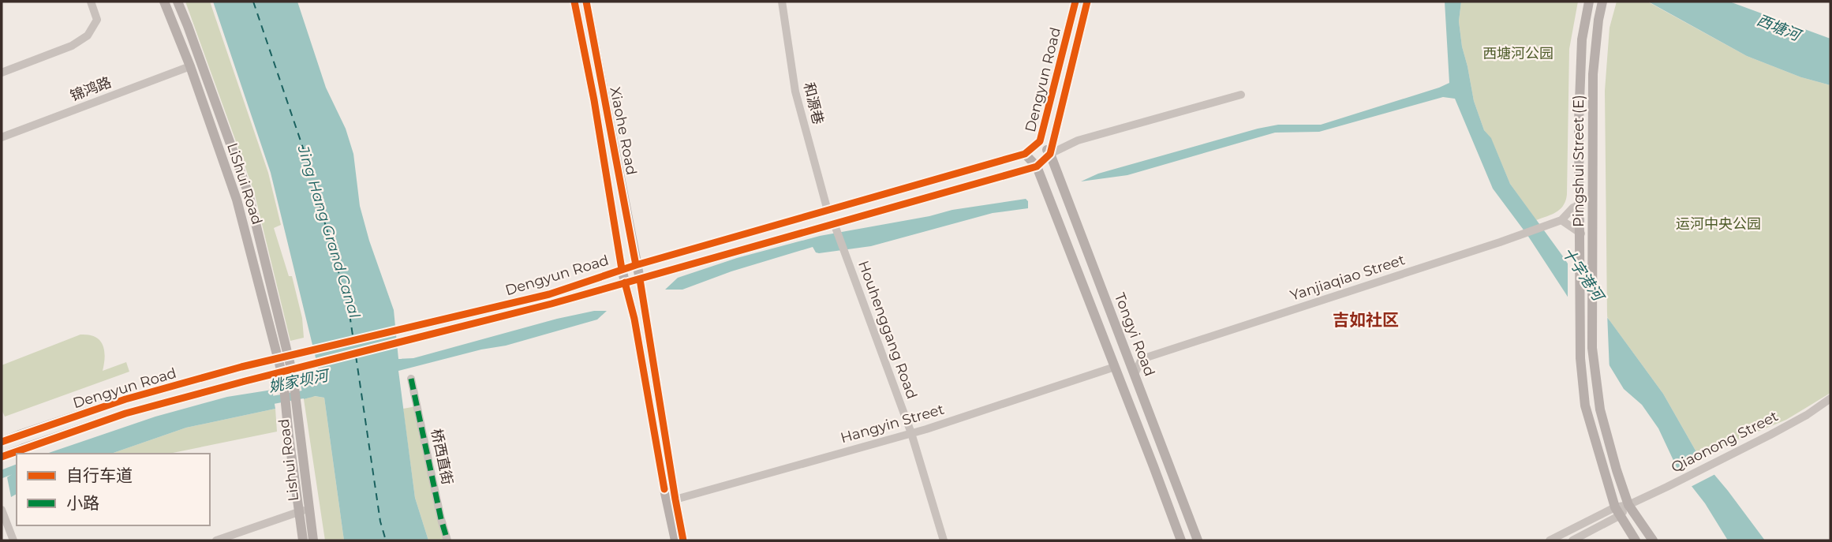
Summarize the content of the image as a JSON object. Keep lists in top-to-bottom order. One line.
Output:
{"streets":{"main road":["Dengyun Road","Xiaohe Road","Pingshui Street (E)","LiShui Road","Tongyi Road","Lishui Road"],"street":["锦鸿路","和源巷","Yanjiaqiao Street","Houhenggang Road","Hangyin Street","Qiaonong Street","桥西直街"]},"crossings":[["Dengyun Road","和源巷"],["Dengyun Road","Xiaohe Road"],["Dengyun Road","Tongyi Road"],["锦鸿路","LiShui Road"],["Xiaohe Road","Hangyin Street"],["Pingshui Street (E)","Yanjiaqiao Street"],["Pingshui Street (E)","Qiaonong Street"],["LiShui Road","Lishui Road"],["Houhenggang Road","Hangyin Street"]],"districts":["吉如社区"],"water":["西塘河","Jing Hang Grand Canal","十字港河","姚家坝河"],"parks":["西塘河公园","运河中央公园"],"legend":["自行车道","小路"]}
